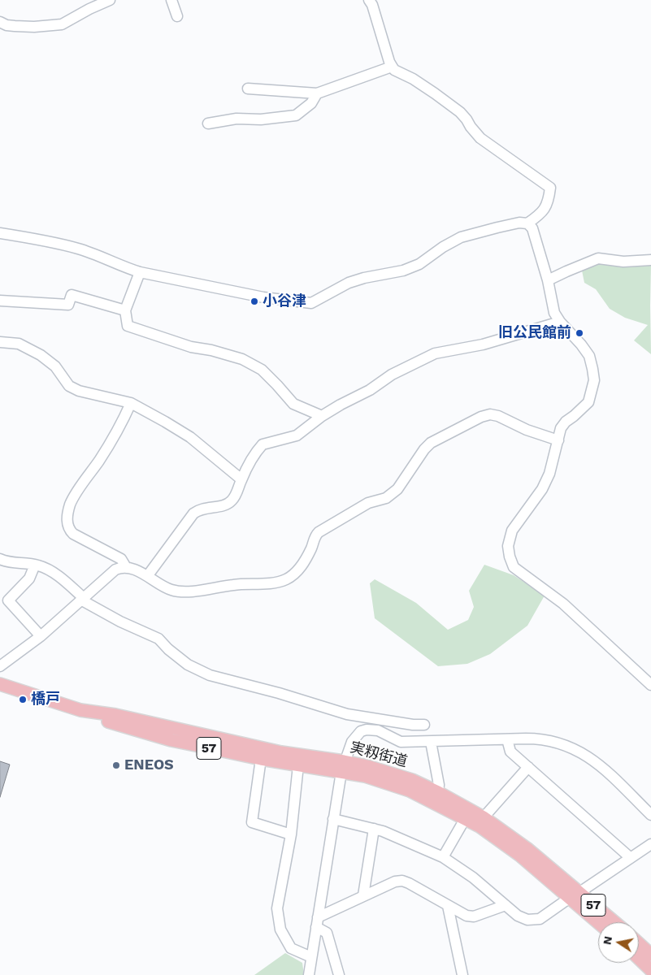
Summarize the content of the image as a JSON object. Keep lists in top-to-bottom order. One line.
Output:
{"streets":{"main road":["57","実籾街道"]},"places":["小谷津","旧公民館前","橋戸","ENEOS"],"north":"left"}
